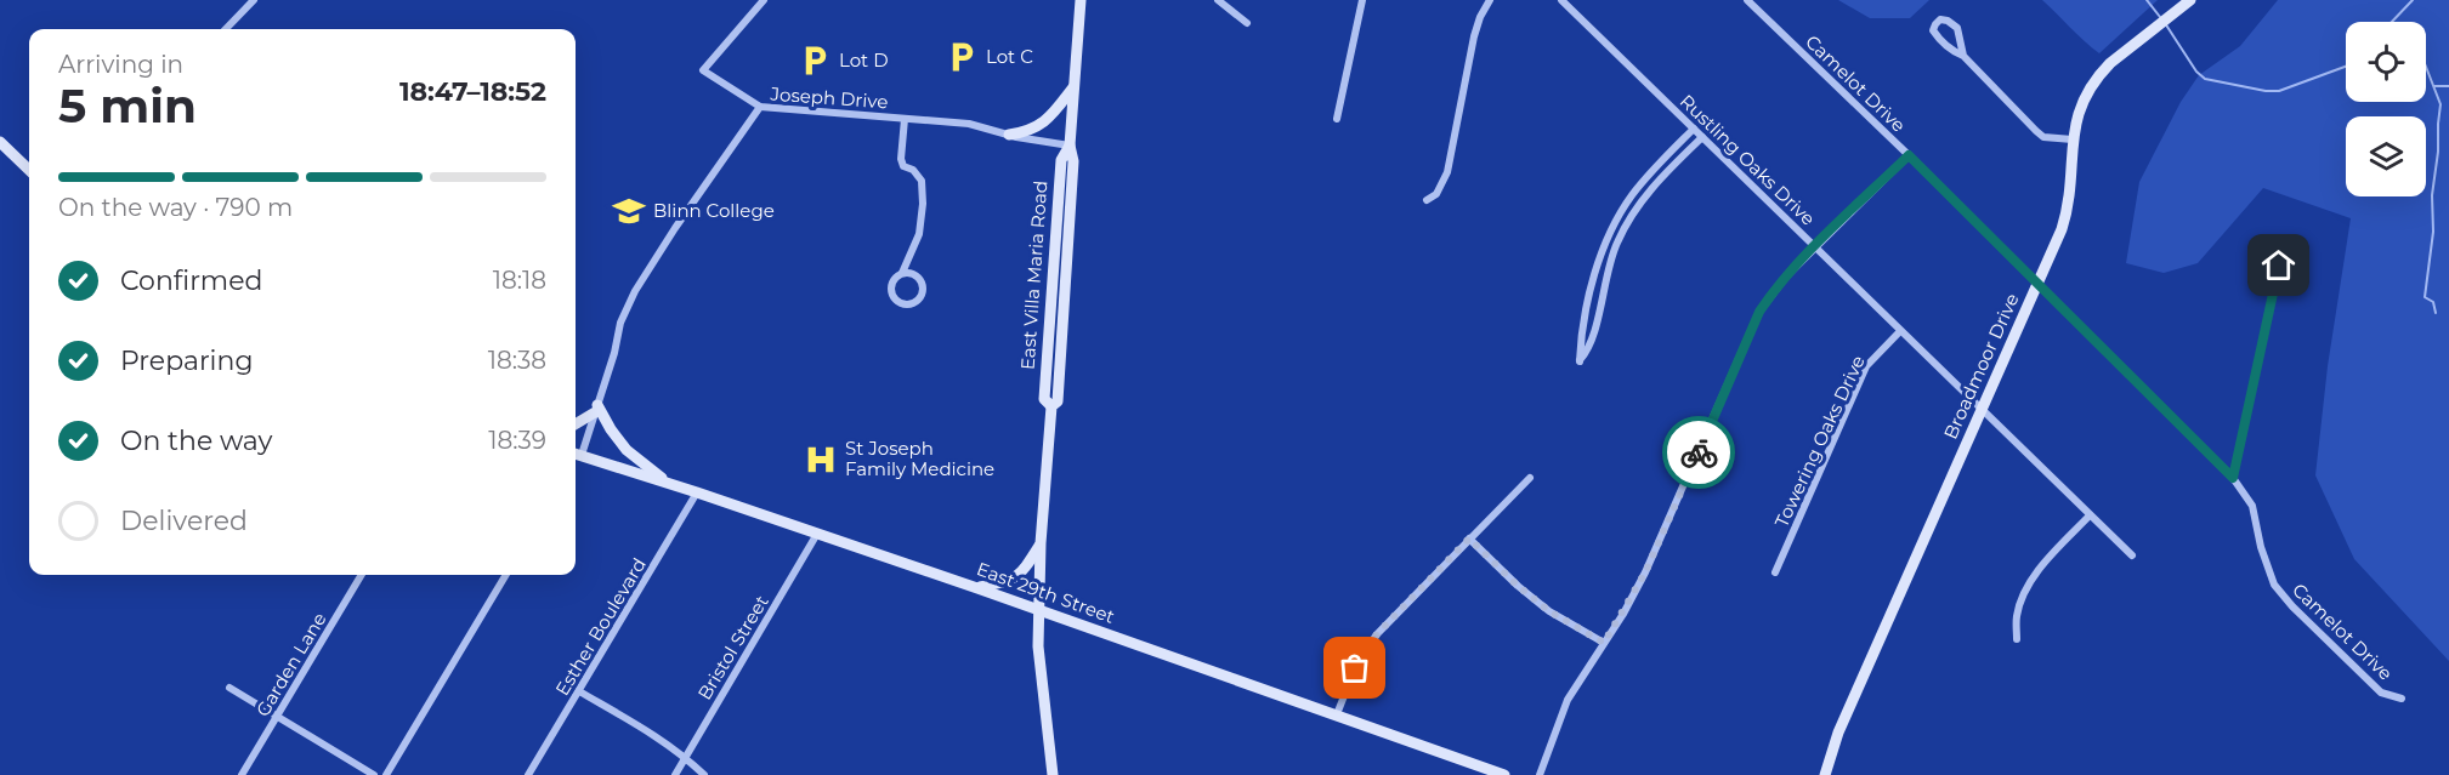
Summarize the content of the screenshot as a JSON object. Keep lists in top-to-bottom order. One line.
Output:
{"streets":{"main road":["East Villa Maria Road","Broadmoor Drive","East 29th Street"],"street":["Camelot Drive","Joseph Drive","Rustling Oaks Drive","Towering Oaks Drive","Esther Boulevard","Bristol Street","Garden Lane"]},"crossings":[["Camelot Drive","Broadmoor Drive"],["Joseph Drive","East Villa Maria Road"],["Joseph Drive","East 29th Street"],["Rustling Oaks Drive","Broadmoor Drive"],["Rustling Oaks Drive","Towering Oaks Drive"],["East Villa Maria Road","East 29th Street"],["East 29th Street","Esther Boulevard"],["East 29th Street","Bristol Street"]],"places":{"parking":["Lot C","Lot D"],"school or university":["Blinn College"],"hospital":["St Joseph Family Medicine"]},"page":{"heading":["5 min","Arriving in","18:47–18:52"],"bar":"On the way · 790 m","list":[["Confirmed","18:18"],["Preparing","18:38"],["On the way","18:39"],"Delivered"]}}
